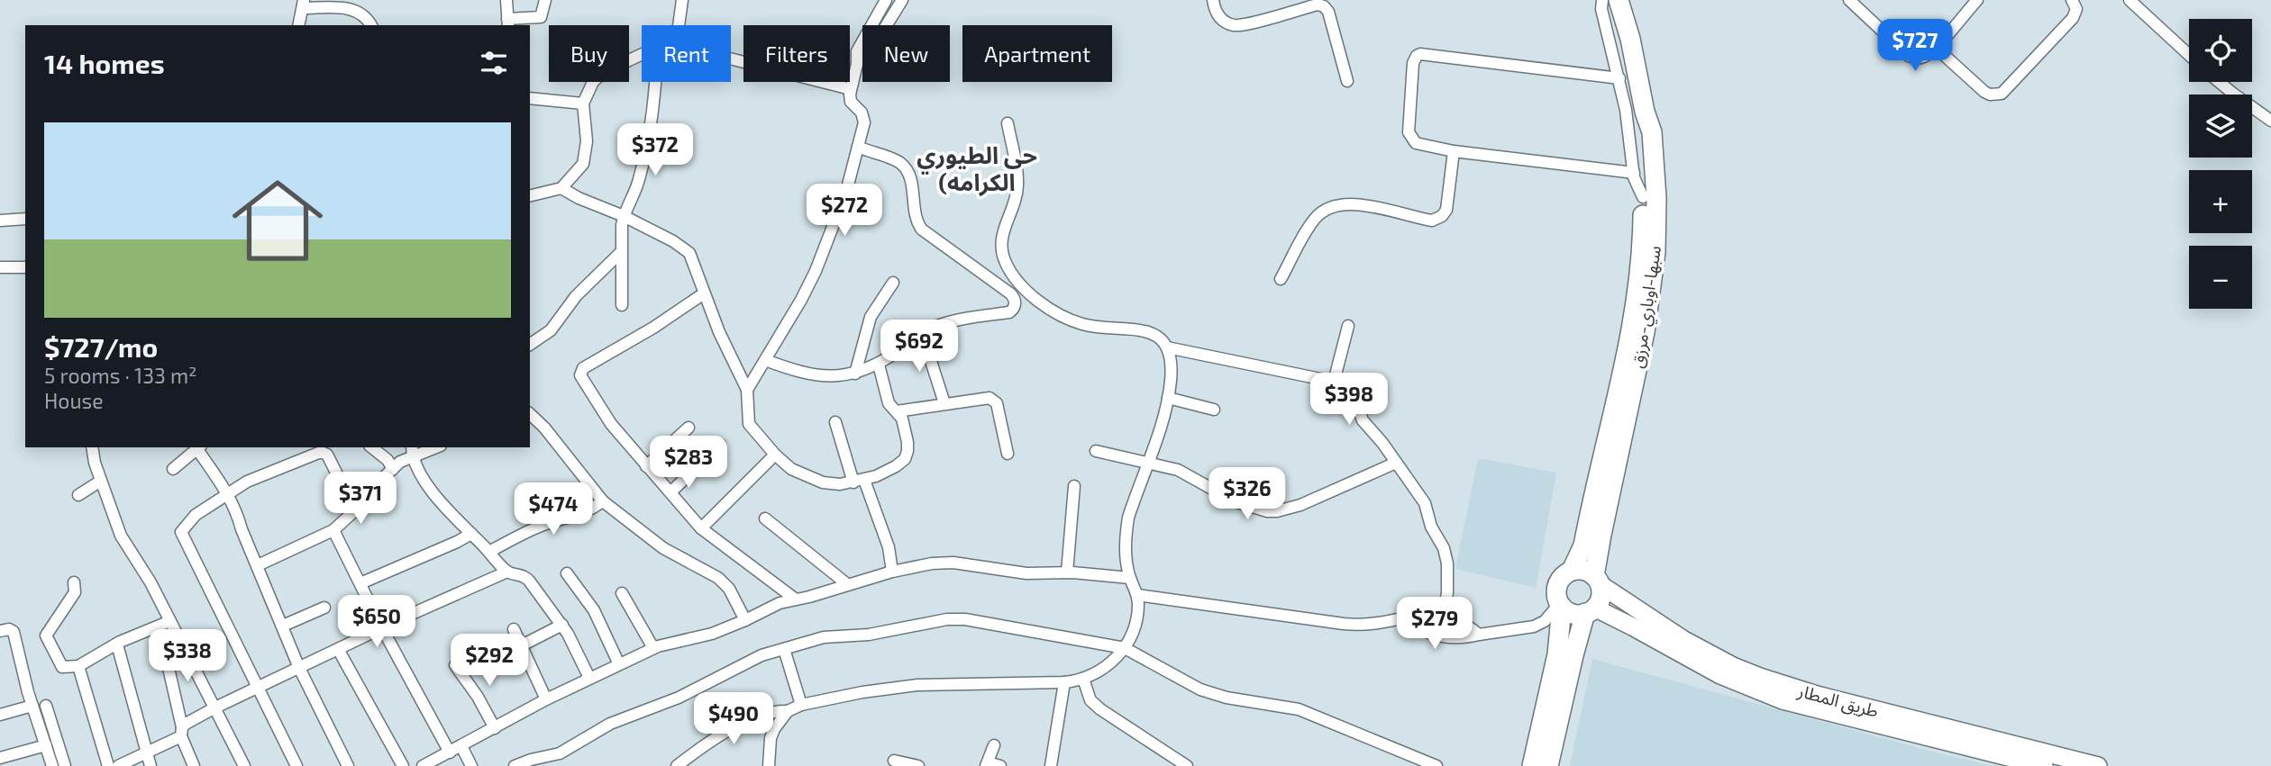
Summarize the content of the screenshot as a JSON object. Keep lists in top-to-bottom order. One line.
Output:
{"streets":{"highway":["سبها-اوباري-مرزق"],"main road":["طريق المطار"]},"crossings":[["سبها-اوباري-مرزق","طريق المطار"]],"districts":["حي الطيوري (الكرامه"],"page":{"map_buttons":["+","−"],"price":["$727","$372","$272","$692","$398","$283","$326","$371","$474","$650","$279","$338","$292","$490"],"chip":["Buy","Rent","Filters","New","Apartment"],"heading":"14 homes","list":[{"name":"$727/mo","note":"5 rooms · 133 m² · House"}]}}
